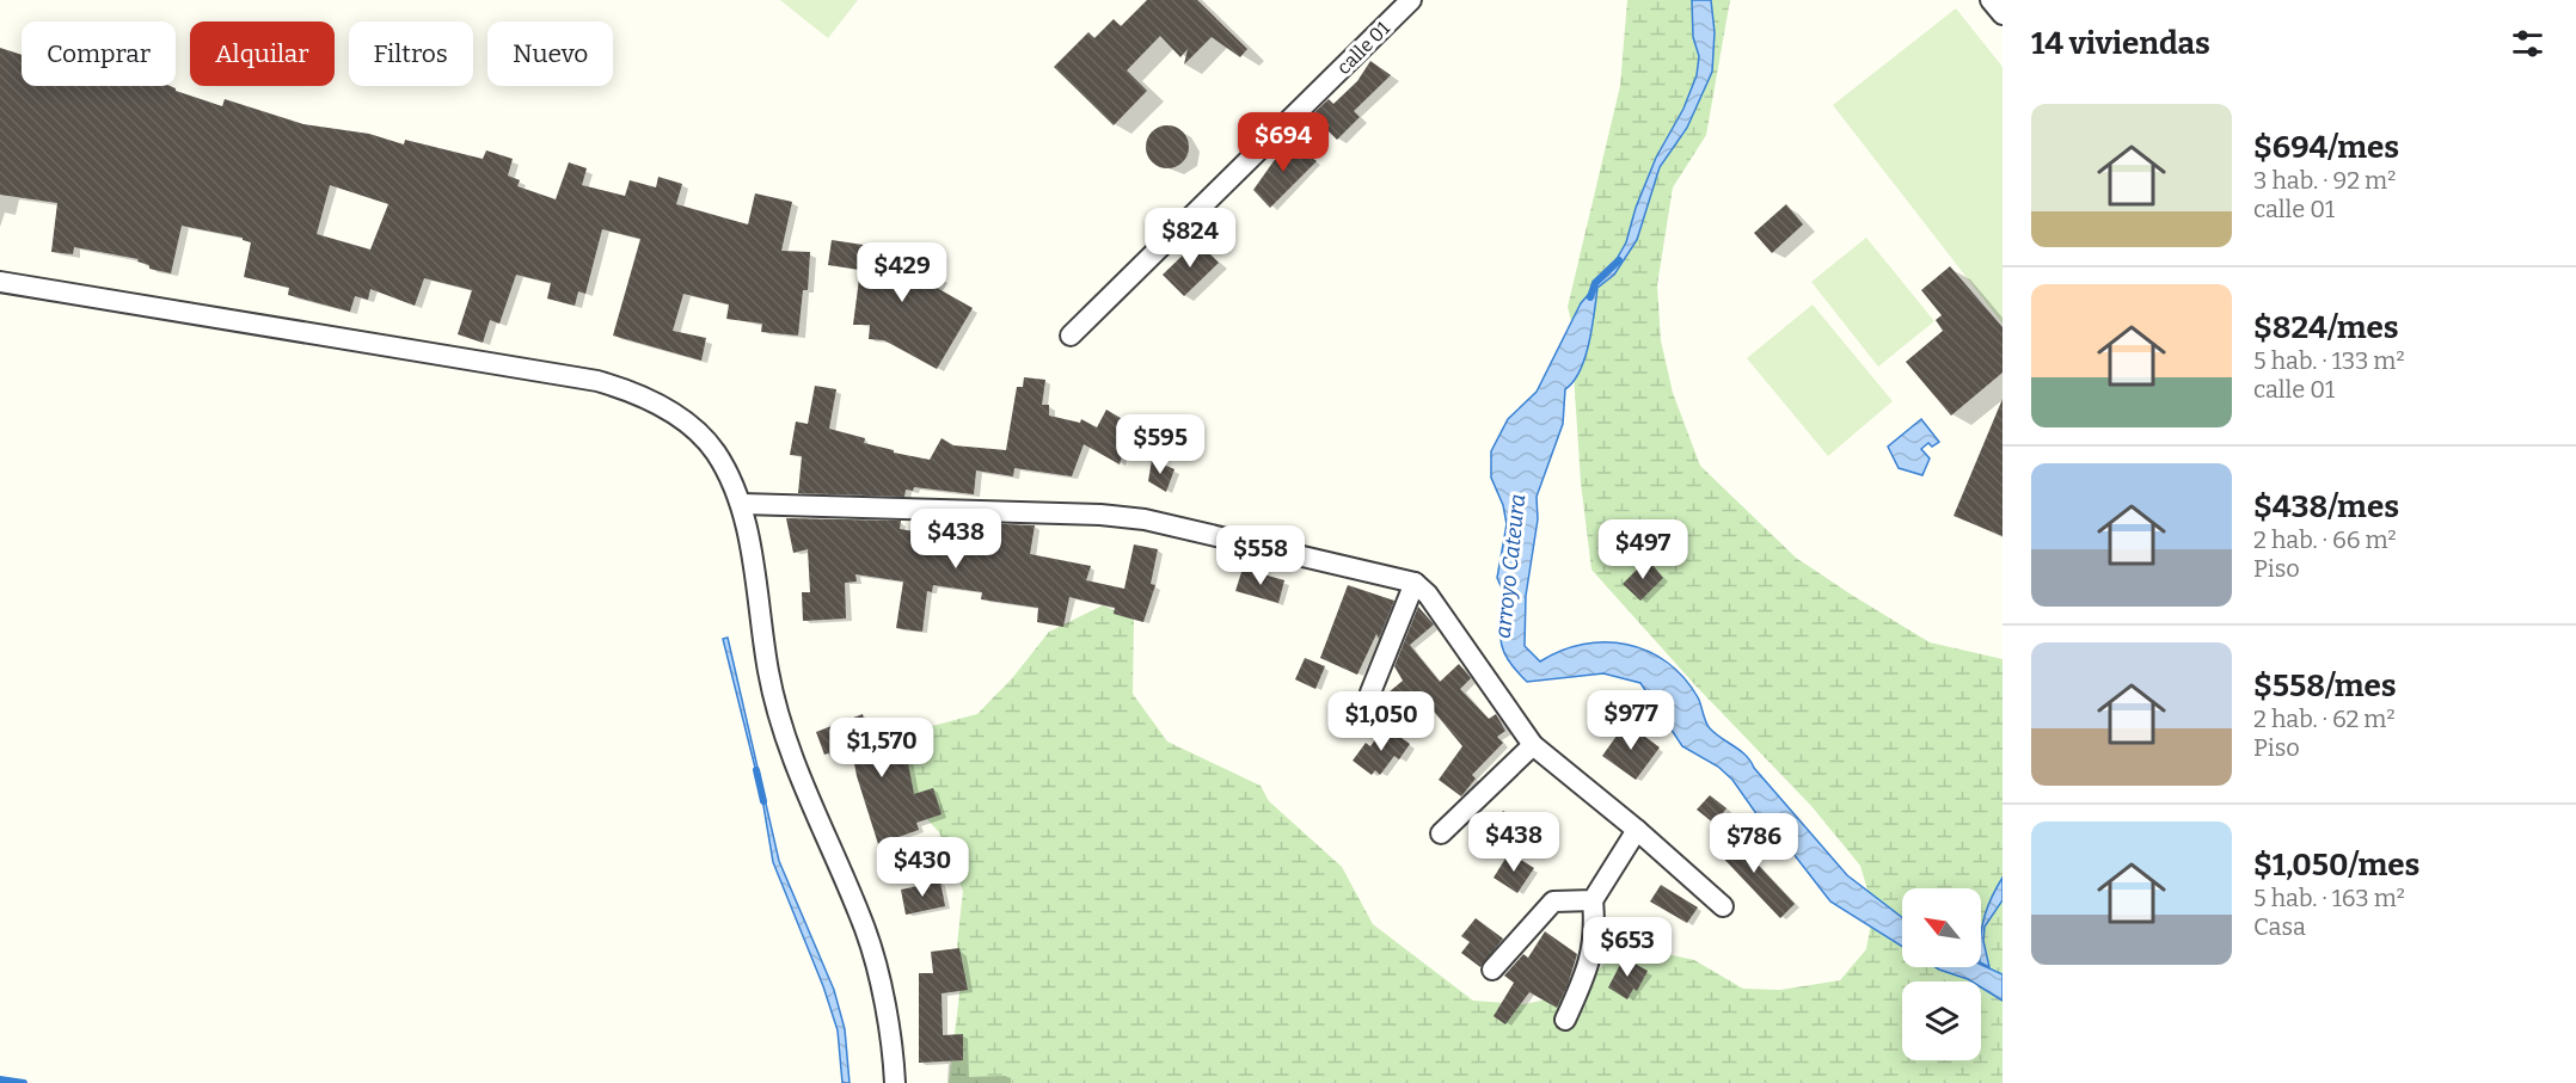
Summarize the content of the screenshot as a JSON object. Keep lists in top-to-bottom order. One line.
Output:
{"streets":{"street":["calle 01"]},"water":["arroyo Cateura"],"north":"top left","page":{"heading":"14 viviendas","chip":["Comprar","Alquilar","Filtros","Nuevo"],"list":[{"name":"$694/mes","note":"3 hab. · 92 m² · calle 01"},{"name":"$824/mes","note":"5 hab. · 133 m² · calle 01"},{"name":"$438/mes","note":"2 hab. · 66 m² · Piso"},{"name":"$558/mes","note":"2 hab. · 62 m² · Piso"},{"name":"$1,050/mes","note":"5 hab. · 163 m² · Casa"}],"price":["$694","$824","$429","$595","$438","$497","$558","$977","$1,050","$1,570","$438","$786","$430","$653"]}}
